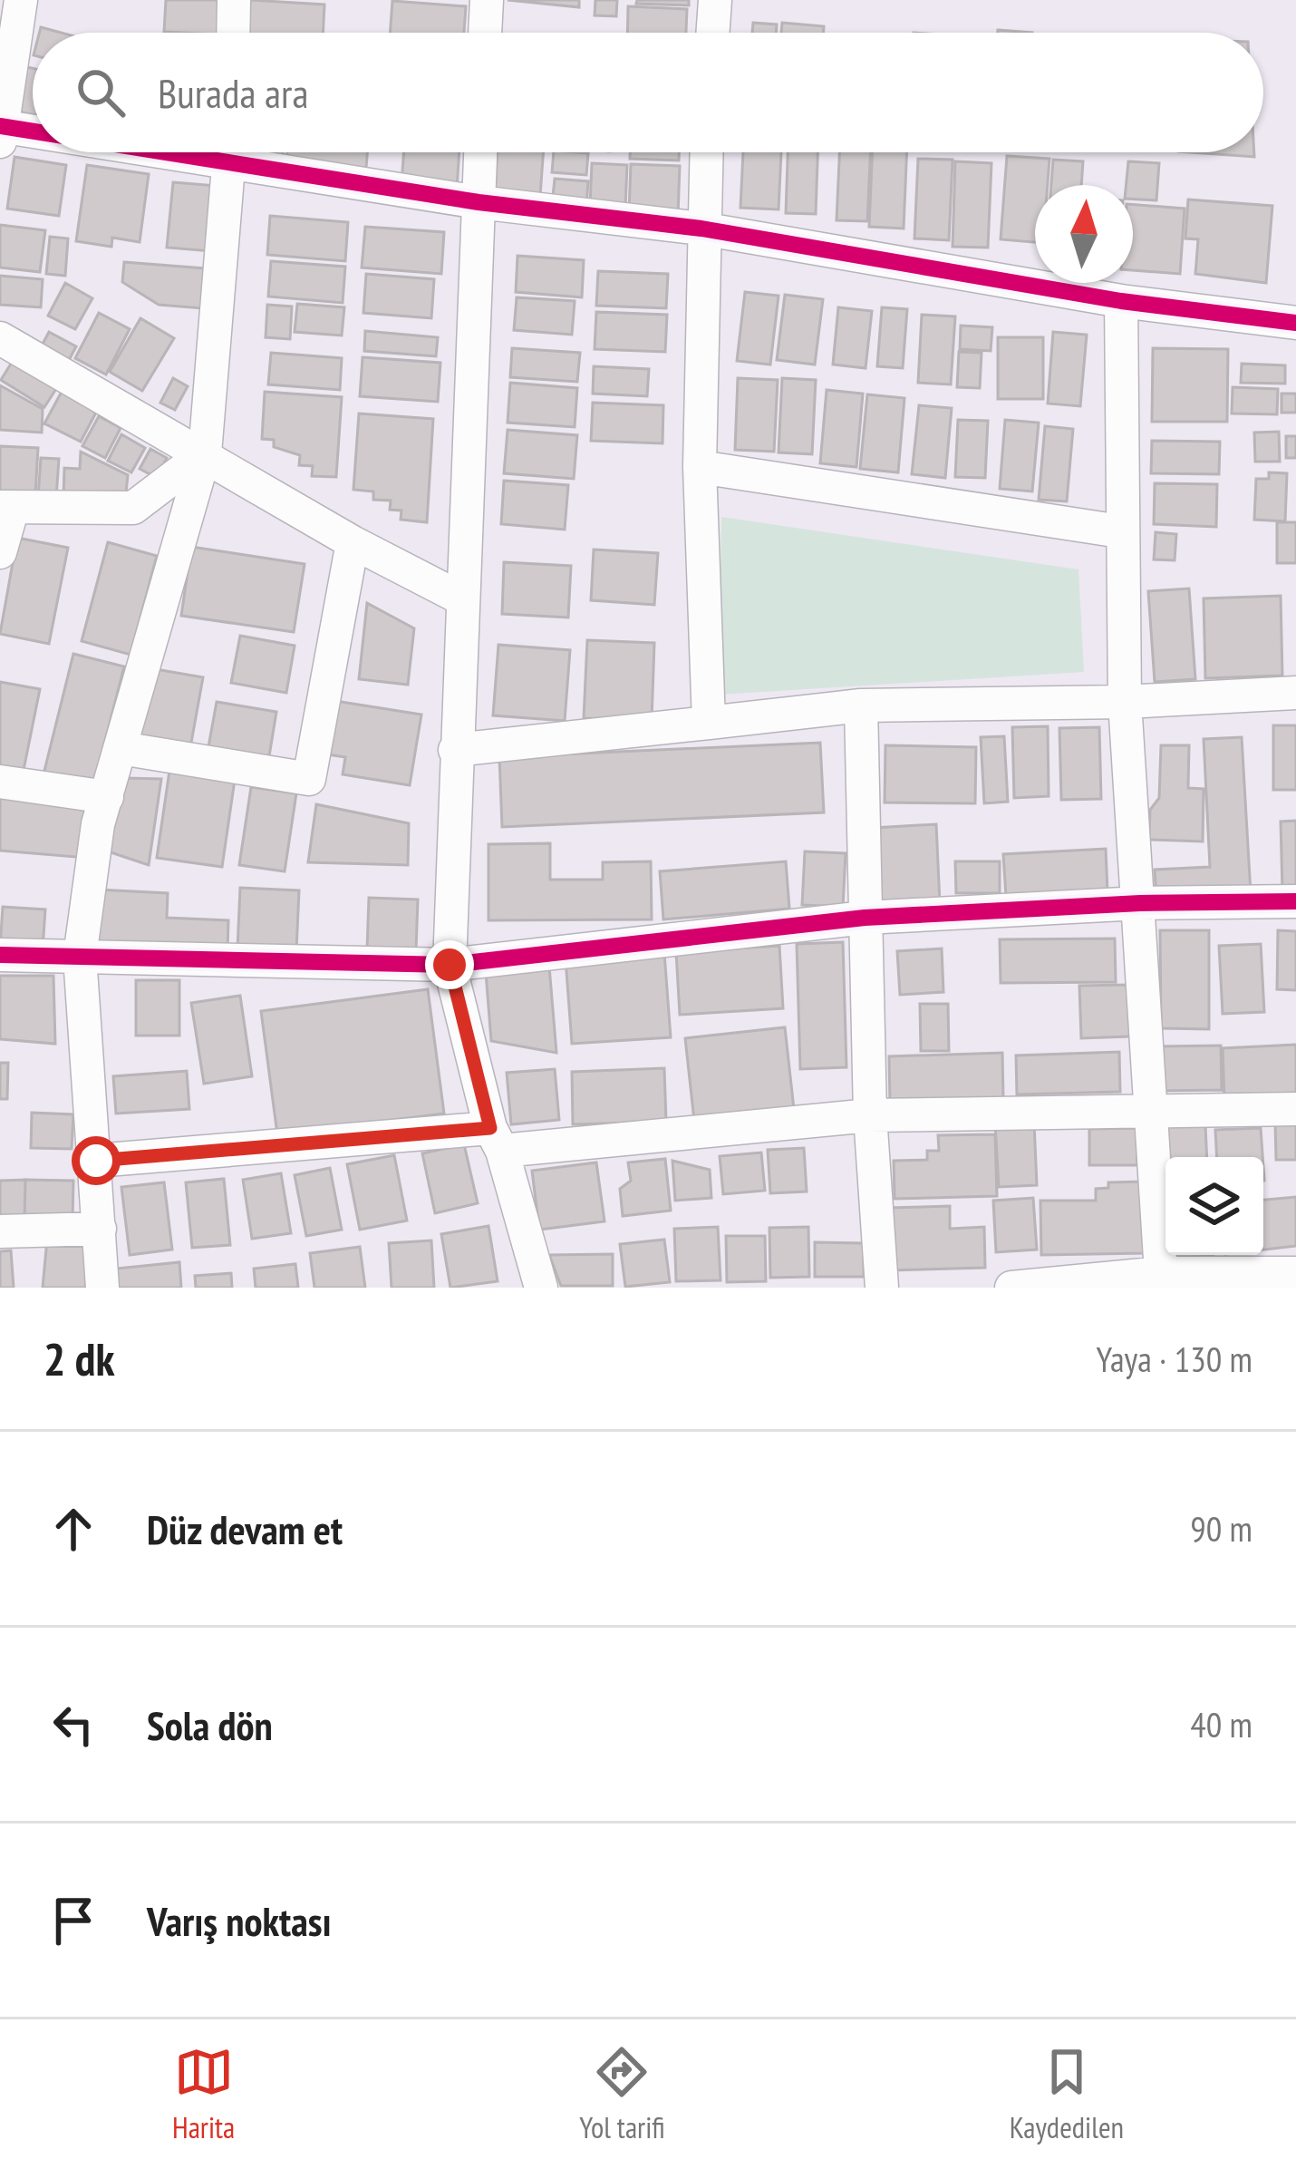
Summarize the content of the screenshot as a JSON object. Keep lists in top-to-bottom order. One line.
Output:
{"north":"top","page":{"search":"Burada ara","heading":["2 dk","Yaya · 130 m"],"list":[["Düz devam et","90 m"],["Sola dön","40 m"],"Varış noktası"],"nav":["Harita","Yol tarifi","Kaydedilen"]}}
